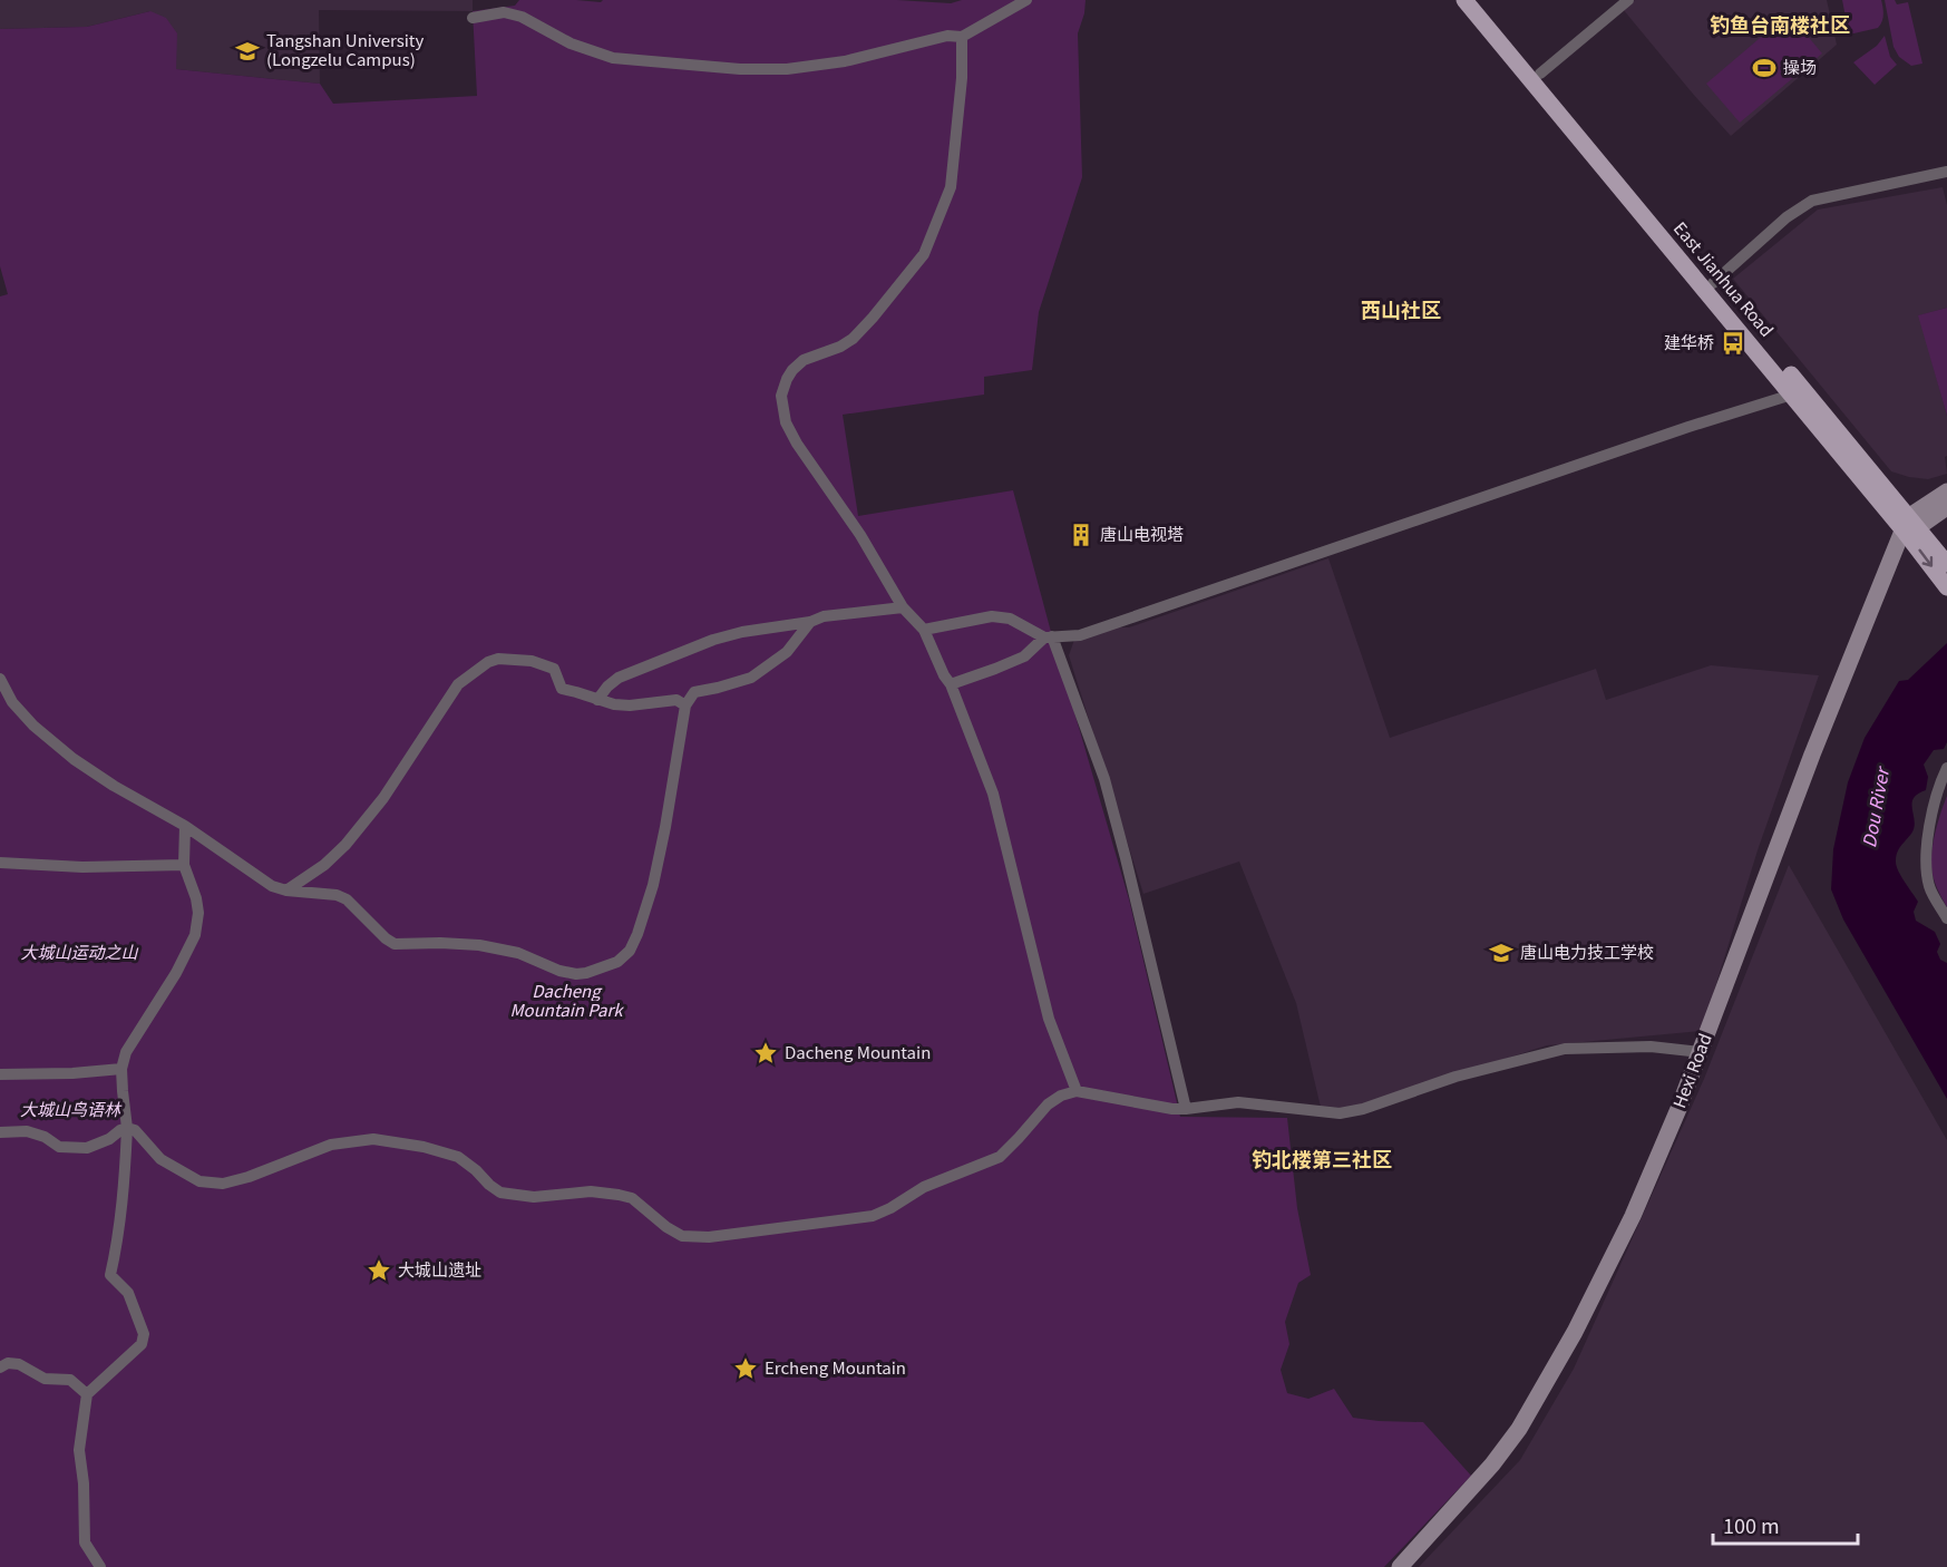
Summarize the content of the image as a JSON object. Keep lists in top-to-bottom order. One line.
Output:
{"streets":{"main road":["East Jianhua Road"],"street":["Hexi Road"]},"crossings":[["East Jianhua Road","Hexi Road"]],"districts":["钓鱼台南楼社区","西山社区","钓北楼第三社区"],"water":["Dou River"],"parks":["大城山运动之山","Dacheng Mountain Park","大城山鸟语林"],"places":{"school or university":["Tangshan University (Longzelu Campus)","唐山电力技工学校"],"sports":["操场"],"bus stop":["建华桥"],"building":["唐山电视塔"],"place":["Dacheng Mountain","大城山遗址","Ercheng Mountain"]},"scale_bar":"100 m"}
